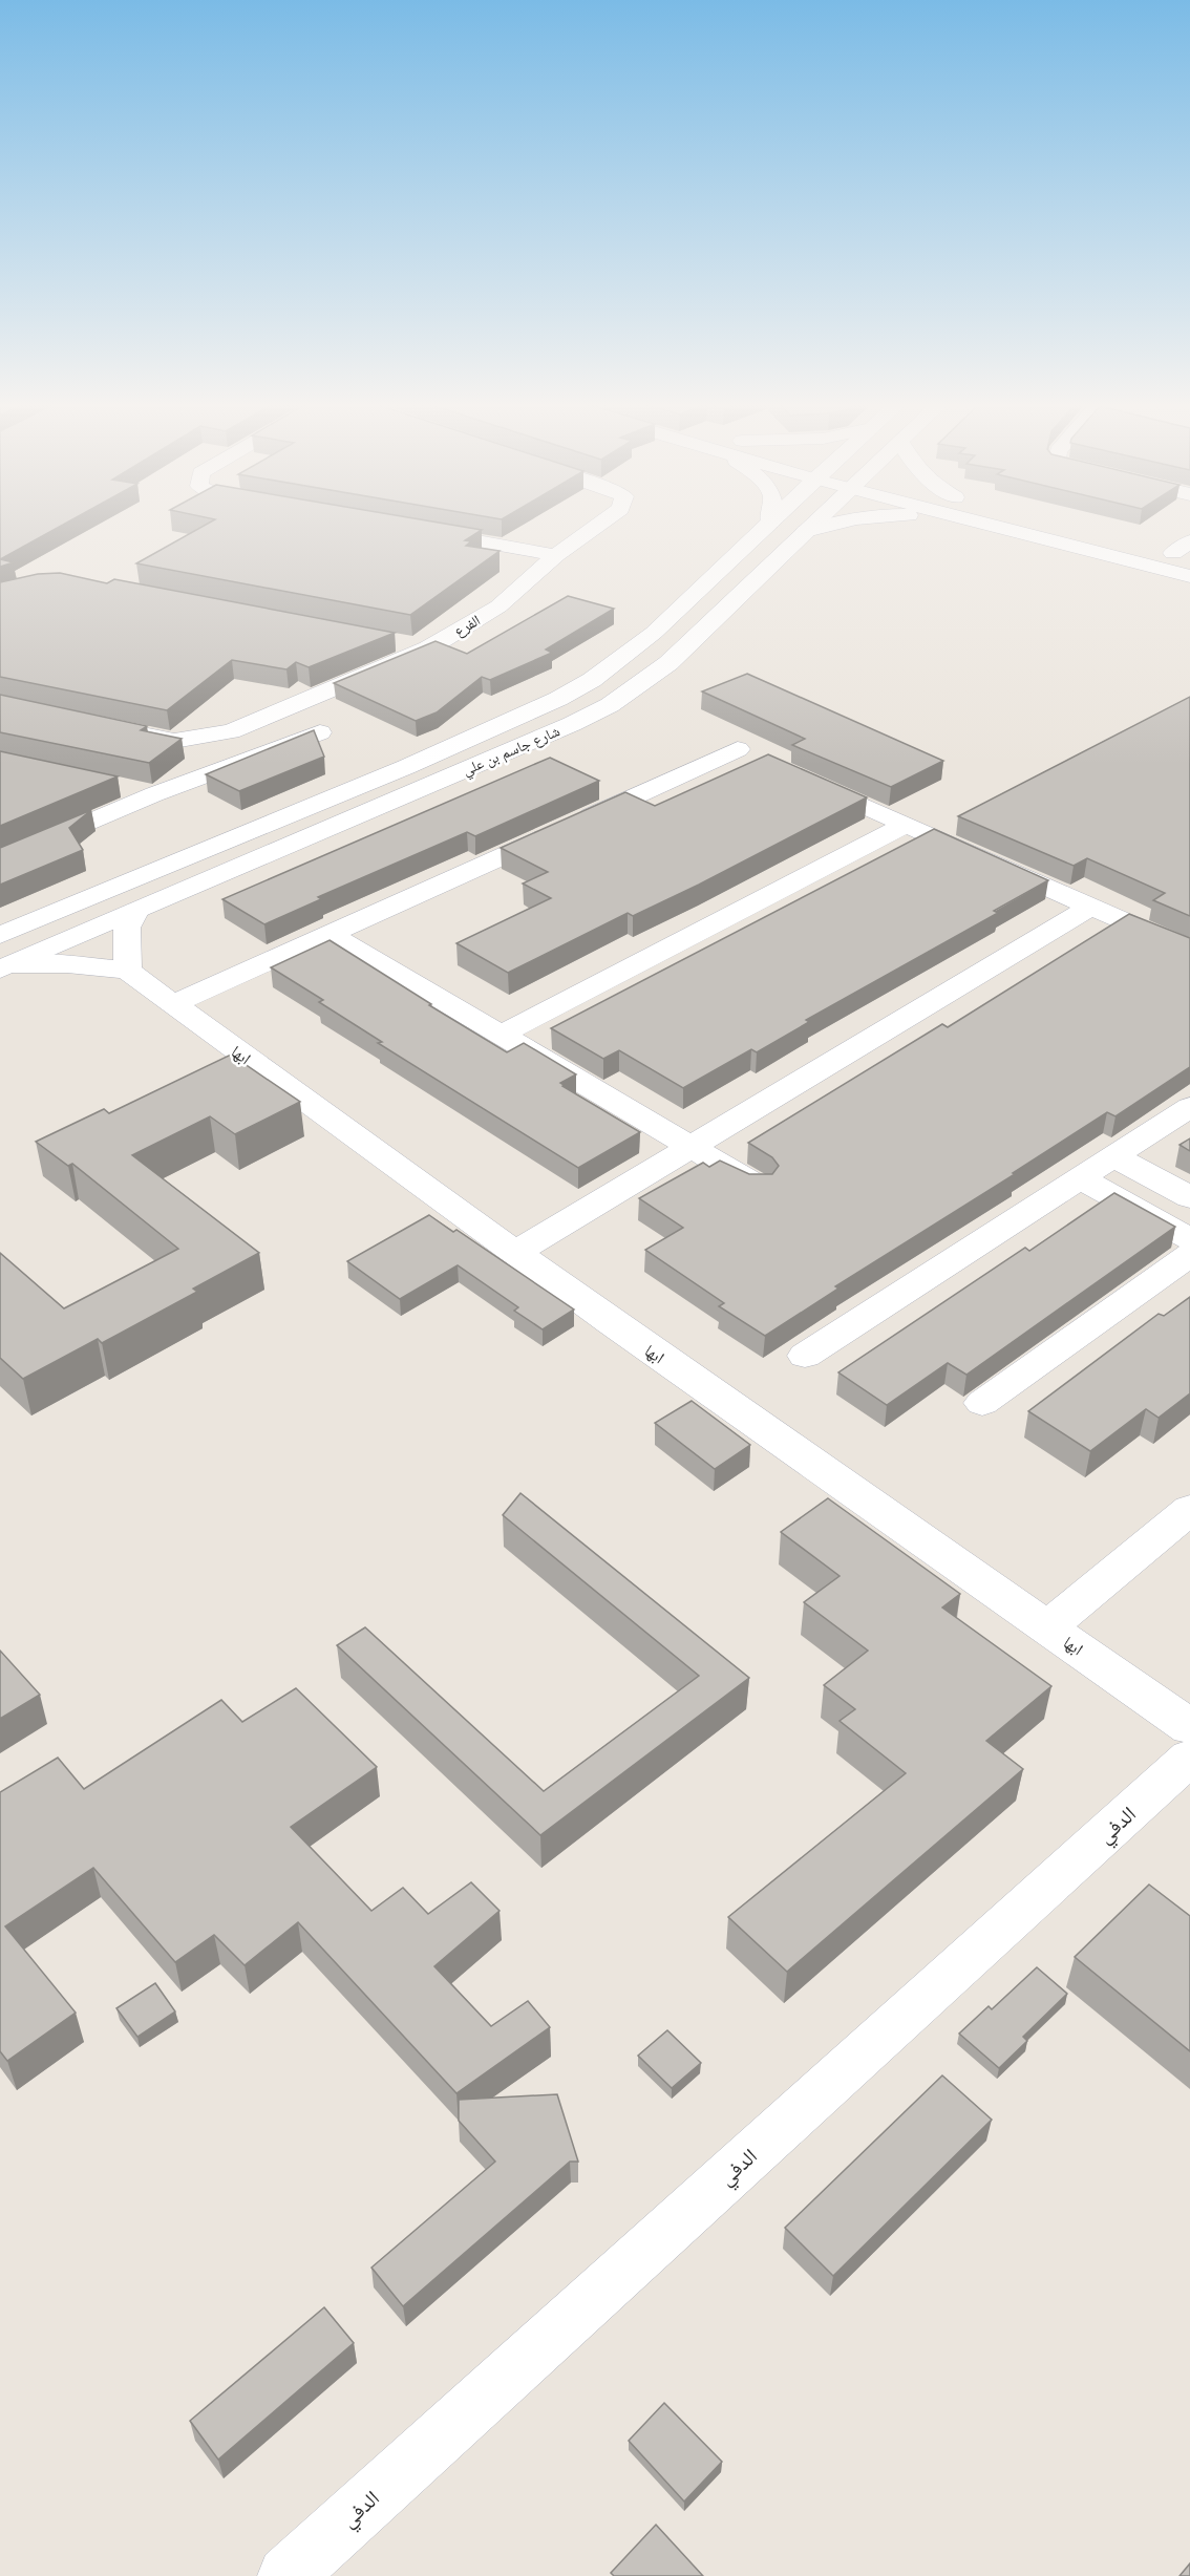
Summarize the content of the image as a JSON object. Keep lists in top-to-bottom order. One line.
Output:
{"streets":{"street":["الفرع","شارع جاسم بن علي","ابها","الدفي"]}}
